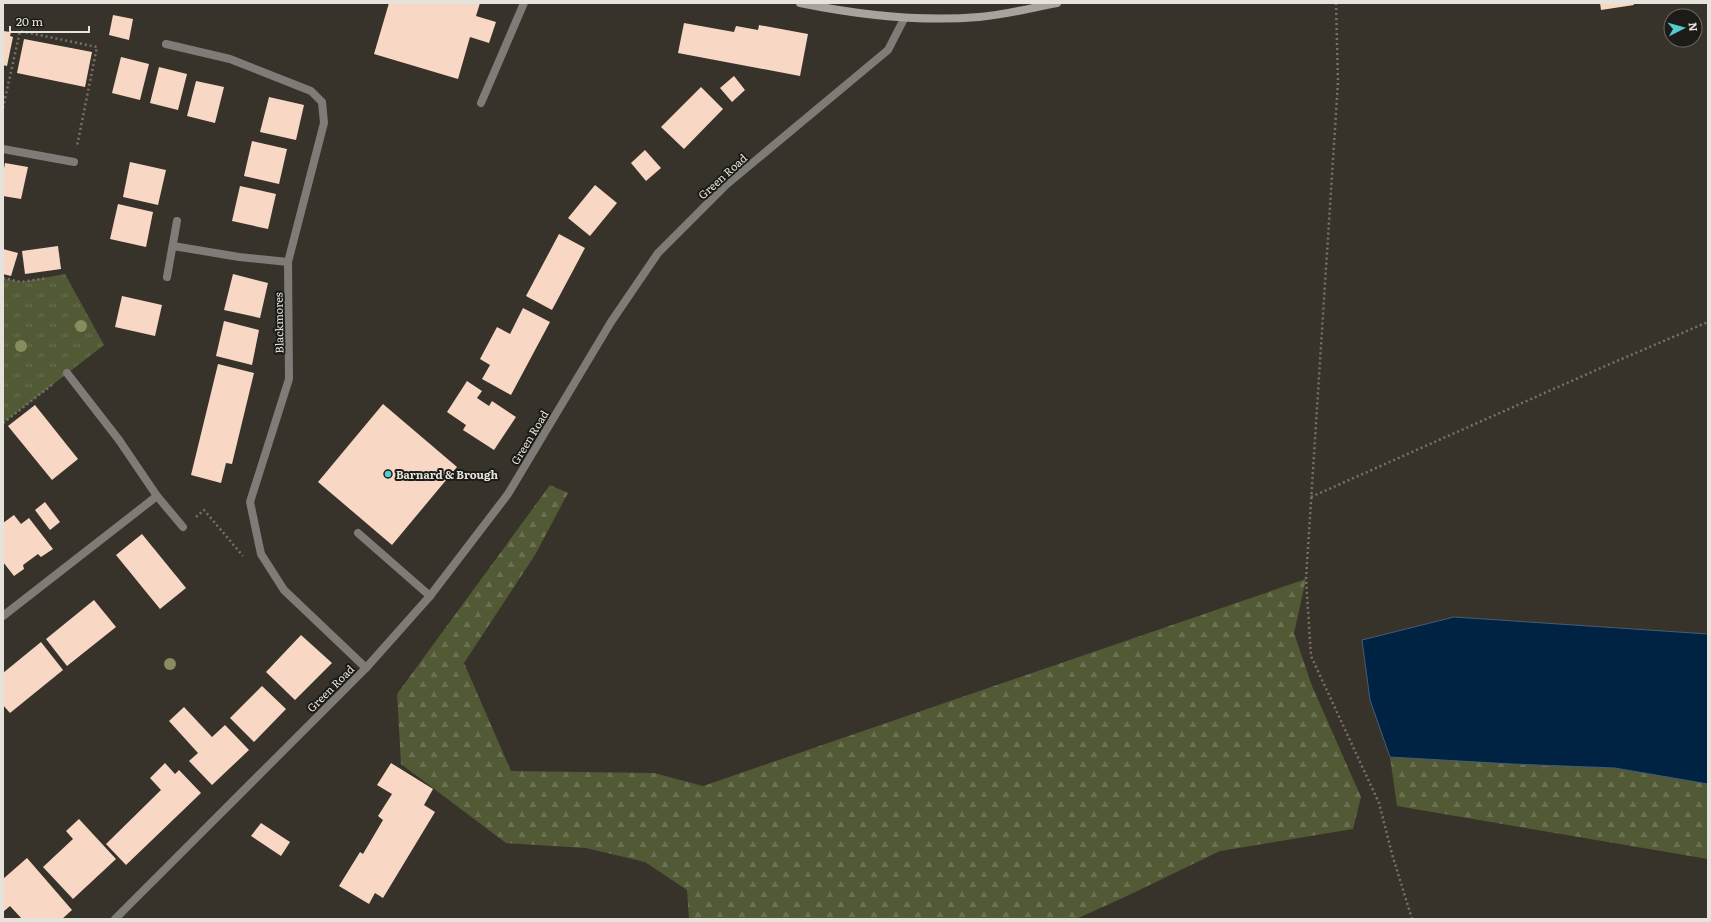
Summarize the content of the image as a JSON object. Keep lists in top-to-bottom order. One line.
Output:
{"streets":{"street":["Green Road","Blackmores"]},"crossings":[["Green Road","Blackmores"]],"places":["Barnard & Brough"],"scale_bar":"20 m","north":"right"}
